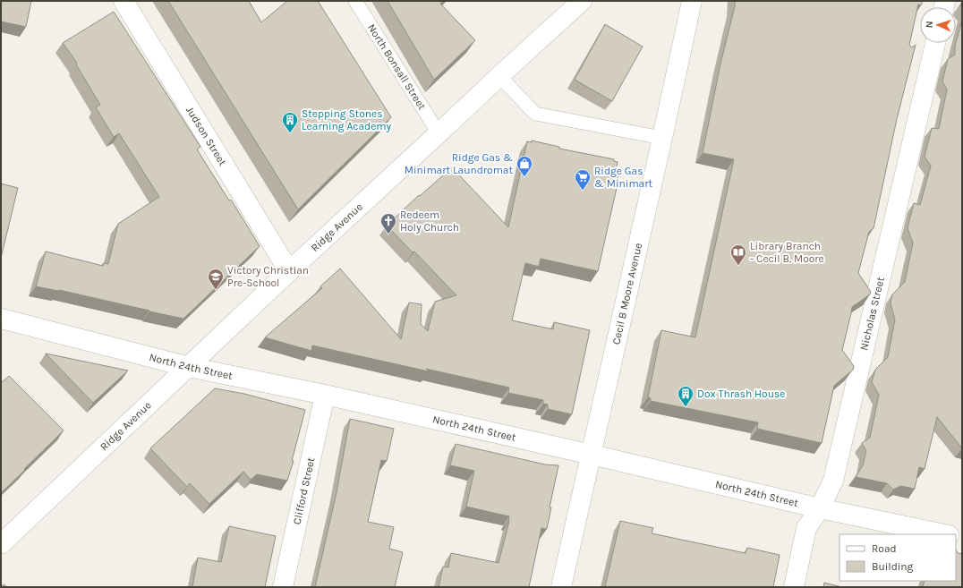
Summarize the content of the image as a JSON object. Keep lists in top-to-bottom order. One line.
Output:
{"streets":{"street":["Judson Street","Ridge Avenue","Cecil B Moore Avenue","Nicholas Street","North 24th Street","Clifford Street"],"lane":["North Bonsall Street"]},"crossings":[["North Bonsall Street","Ridge Avenue"],["Judson Street","Ridge Avenue"],["Ridge Avenue","North 24th Street"],["Cecil B Moore Avenue","North 24th Street"],["Nicholas Street","North 24th Street"],["North 24th Street","Clifford Street"]],"places":{"building":["Stepping Stones Learning Academy","Dox Thrash House"],"shop":["Ridge Gas & Minimart Laundromat"],"supermarket":["Ridge Gas & Minimart"],"church":["Redeem Holy Church"],"library":["Library Branch - Cecil B. Moore"],"school or university":["Victory Christian Pre-School"]},"legend":["Road","Building"],"north":"left"}
